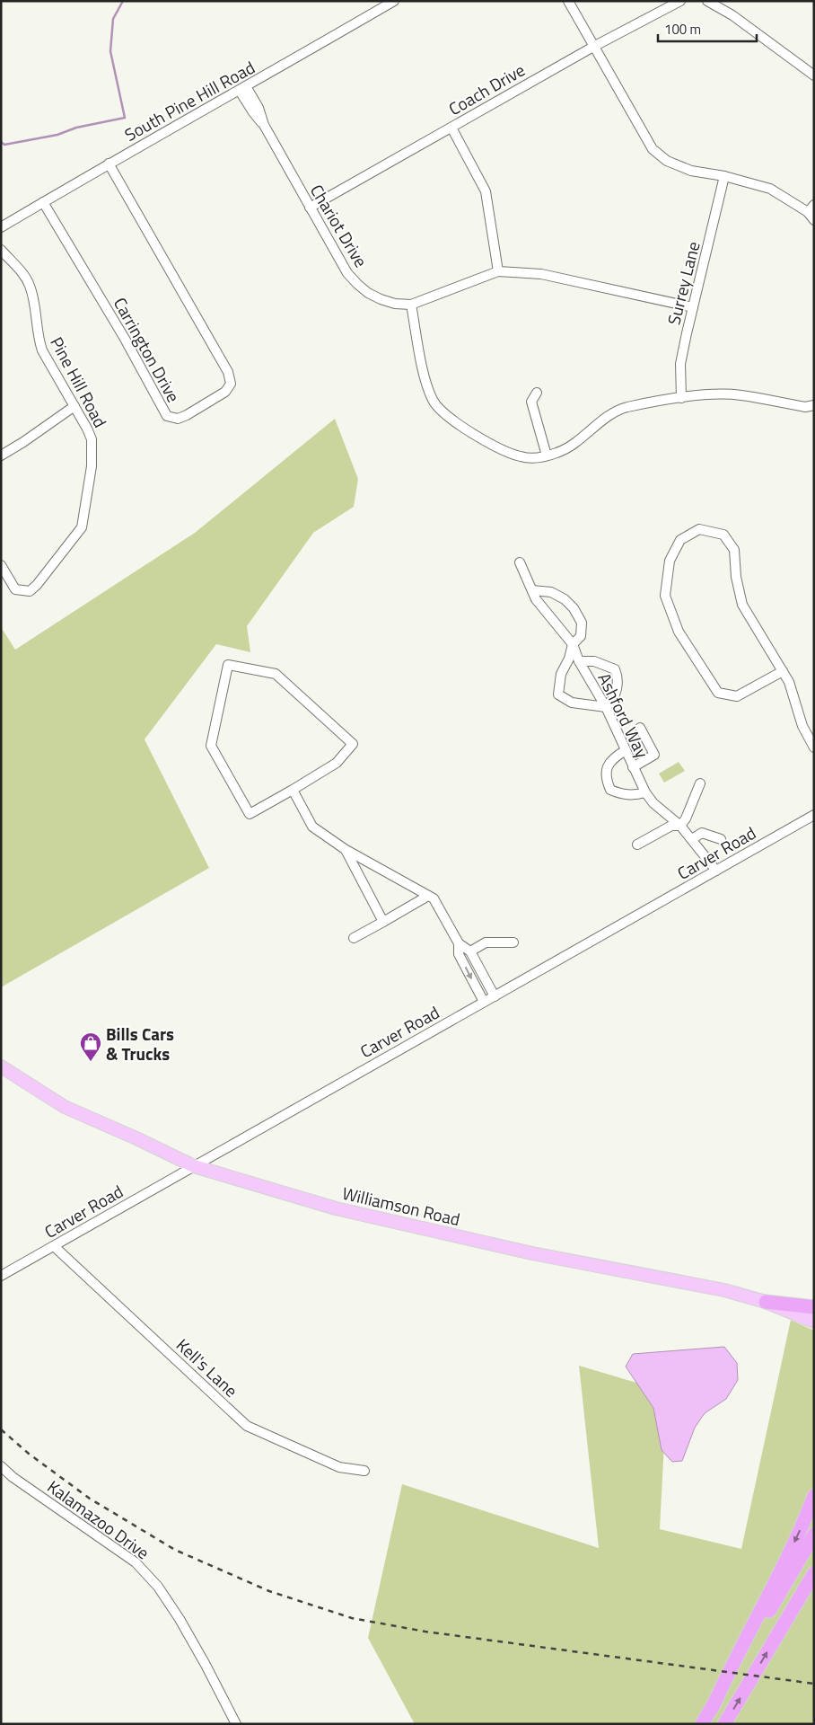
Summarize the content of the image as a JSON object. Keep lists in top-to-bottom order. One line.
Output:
{"streets":{"main road":["Williamson Road"],"street":["Coach Drive","South Pine Hill Road","Chariot Drive","Surrey Lane","Carrington Drive","Pine Hill Road","Ashford Way","Carver Road","Kell's Lane","Kalamazoo Drive"]},"crossings":[["Coach Drive","Chariot Drive"],["South Pine Hill Road","Chariot Drive"],["South Pine Hill Road","Carrington Drive"],["Chariot Drive","Surrey Lane"],["Ashford Way","Carver Road"],["Carver Road","Williamson Road"],["Carver Road","Kell's Lane"]],"places":{"shop":["Bills Cars & Trucks"]},"scale_bar":"100 m"}
